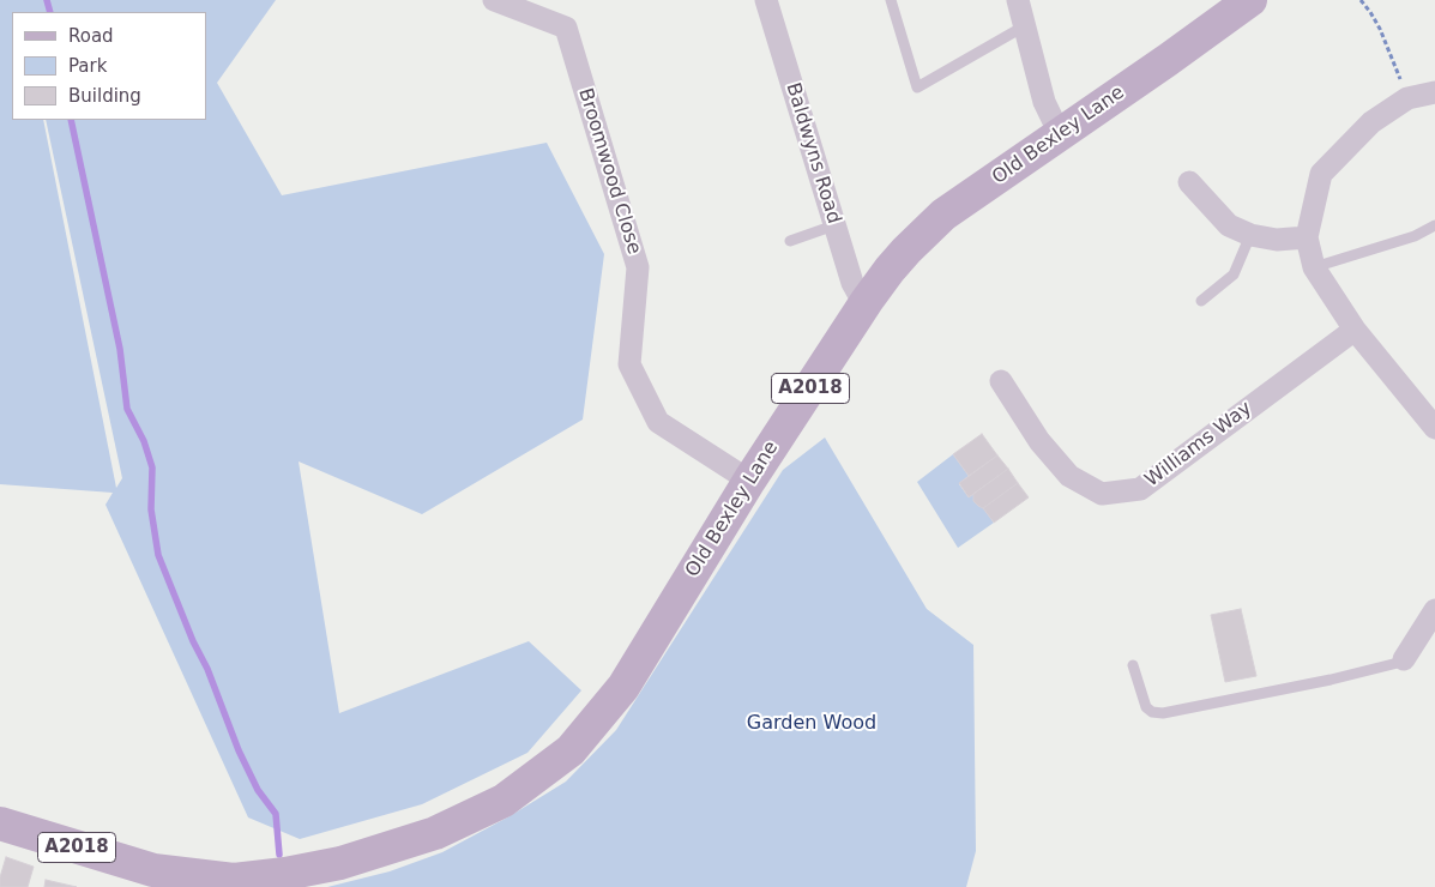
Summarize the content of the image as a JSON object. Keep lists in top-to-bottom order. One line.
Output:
{"streets":{"main road":["Old Bexley Lane","A2018"],"street":["Baldwyns Road","Broomwood Close","Williams Way"]},"crossings":[["Old Bexley Lane","Baldwyns Road"],["Old Bexley Lane","Broomwood Close"],["Old Bexley Lane","A2018"]],"parks":["Garden Wood"],"legend":["Road","Park","Building"]}
